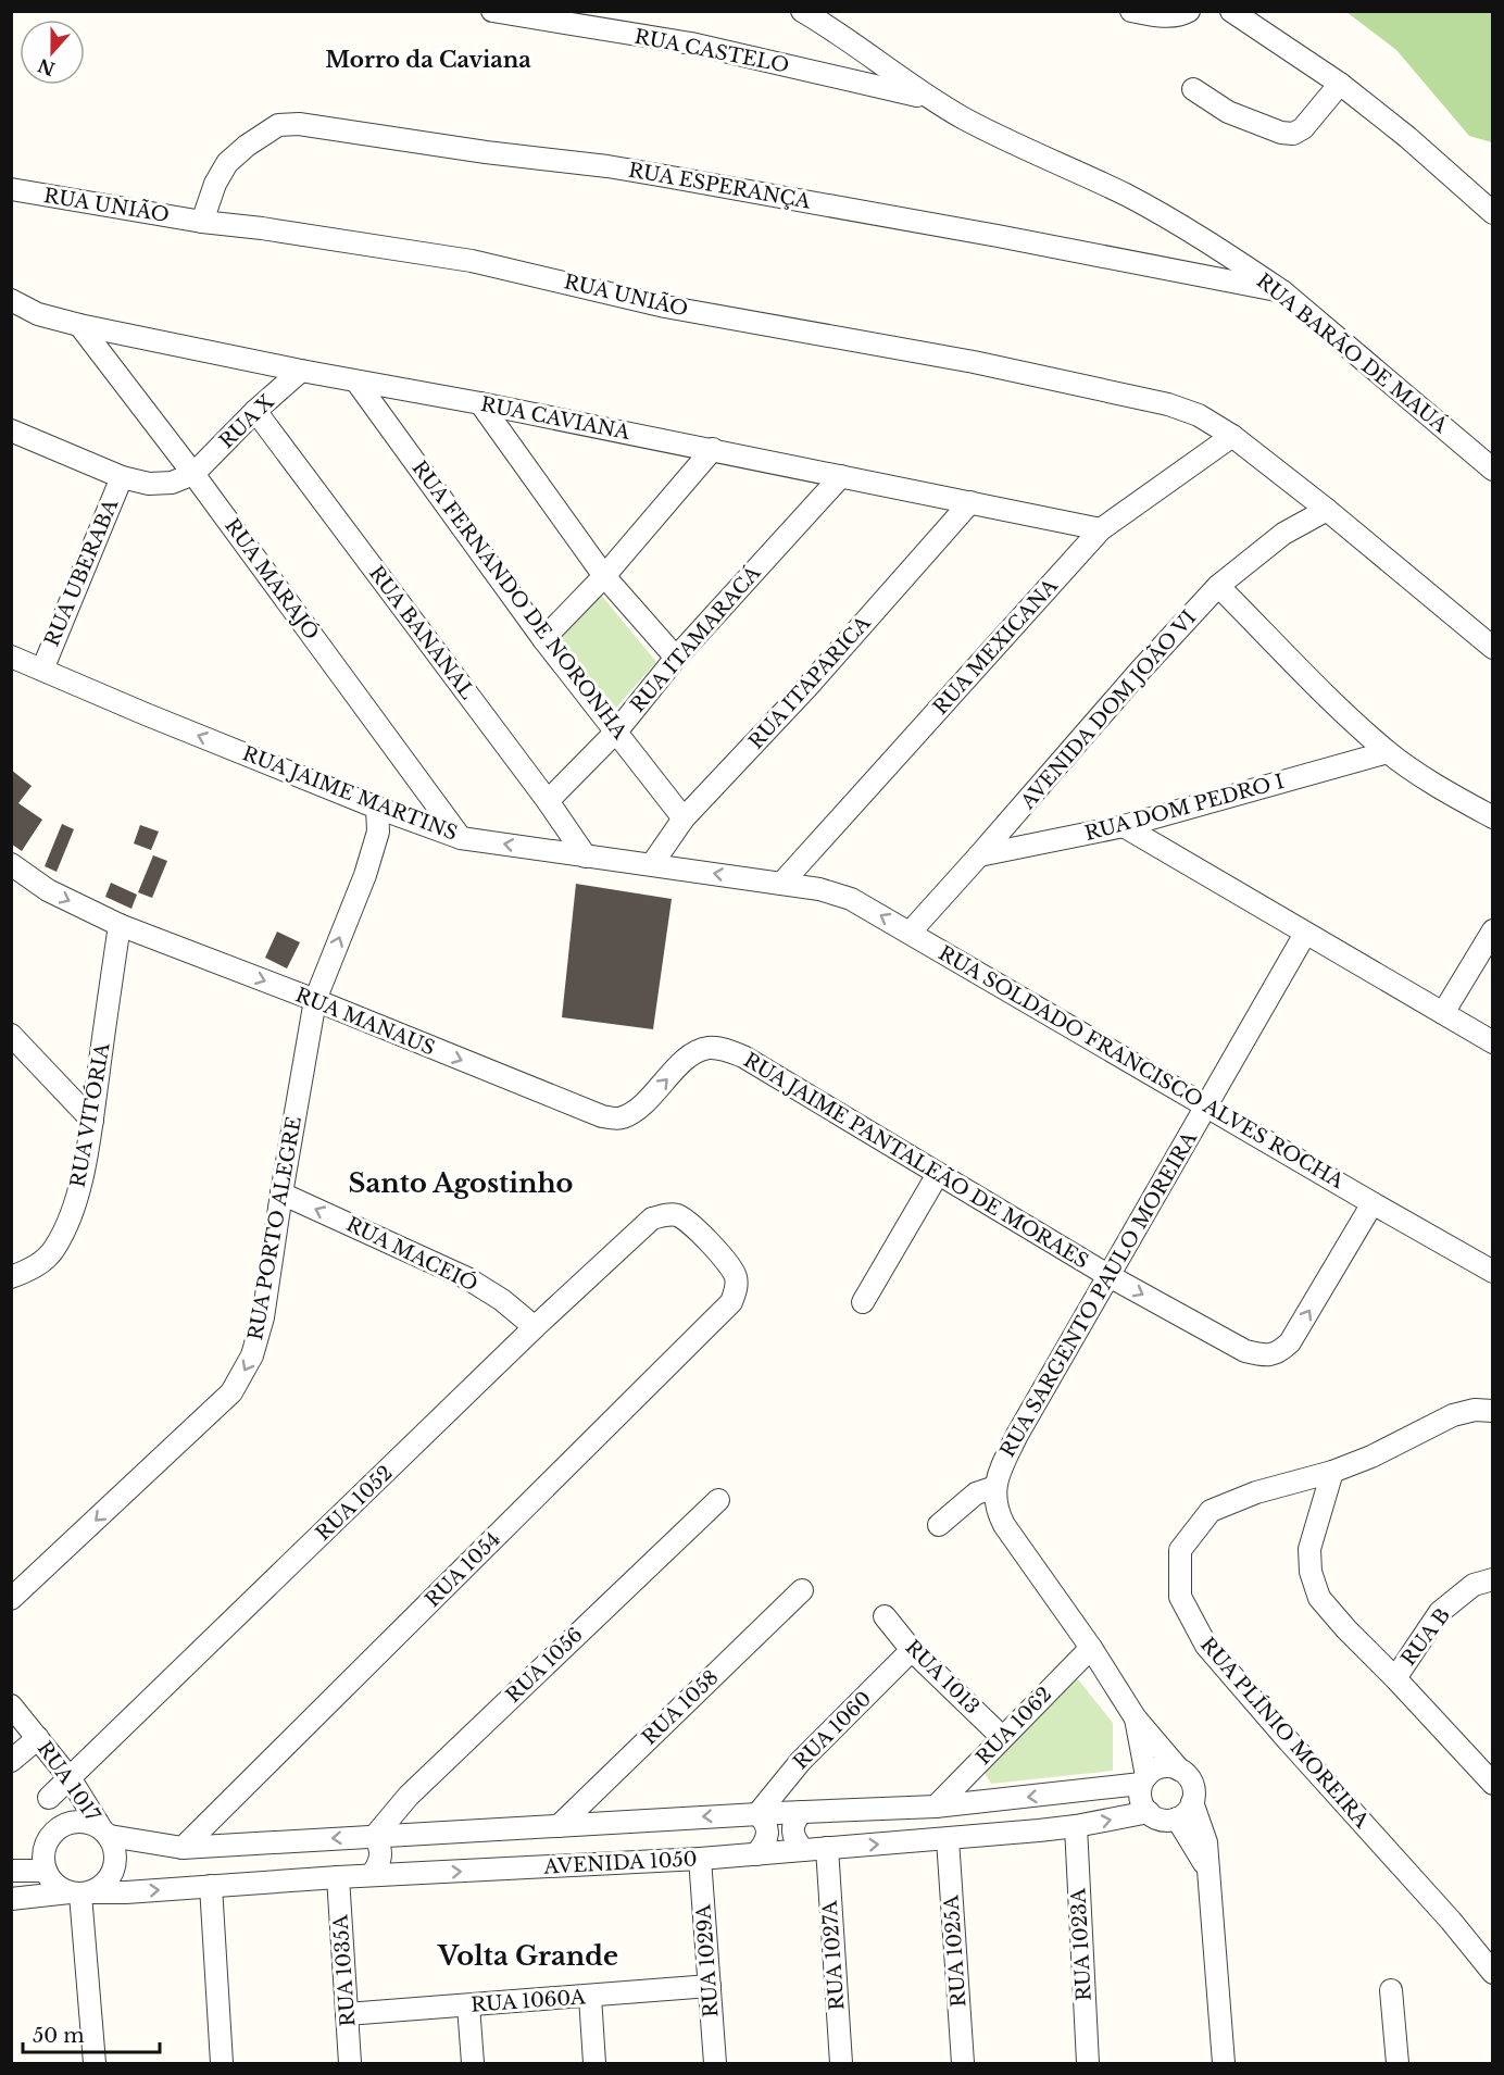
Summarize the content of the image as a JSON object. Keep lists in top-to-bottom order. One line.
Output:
{"streets":{"street":["RUA CASTELO","RUA ESPERANÇA","RUA UNIÃO","RUA BARÃO DE MAUÁ","RUA CAVIANA","RUA X","RUA UBERABA","RUA MARAJÓ","RUA FERNANDO DE NORONHA","RUA BANANAL","RUA ITAMARACÁ","RUA MEXICANA","RUA ITAPARICA","AVENIDA DOM JOÃO VI","RUA JAIME MARTINS","RUA DOM PEDRO I","RUA MANAUS","RUA SOLDADO FRANCISCO ALVES ROCHA","RUA VITÓRIA","RUA JAIME PANTALEÃO DE MORAES","RUA PORTO ALEGRE","RUA MACEIÓ","RUA SARGENTO PAULO MOREIRA","RUA 1052","RUA 1054","RUA B","RUA 1056","RUA 1013","RUA 1058","RUA 1062","RUA 1060","RUA PLÍNIO MOREIRA","RUA 1017","AVENIDA 1050","RUA 1023A","RUA 1025A","RUA 1027A","RUA 1029A","RUA 1035A","RUA 1060A"]},"crossings":[["RUA CASTELO","RUA BARÃO DE MAUÁ"],["RUA ESPERANÇA","RUA UNIÃO"],["RUA ESPERANÇA","RUA BARÃO DE MAUÁ"],["RUA UNIÃO","RUA MEXICANA"],["RUA UNIÃO","AVENIDA DOM JOÃO VI"],["RUA CAVIANA","RUA X"],["RUA CAVIANA","RUA MARAJÓ"],["RUA CAVIANA","RUA FERNANDO DE NORONHA"],["RUA CAVIANA","RUA ITAMARACÁ"],["RUA CAVIANA","RUA MEXICANA"],["RUA CAVIANA","RUA ITAPARICA"],["RUA X","RUA MARAJÓ"],["RUA X","RUA BANANAL"],["RUA UBERABA","RUA JAIME MARTINS"],["RUA MARAJÓ","RUA JAIME MARTINS"],["RUA FERNANDO DE NORONHA","RUA ITAMARACÁ"],["RUA FERNANDO DE NORONHA","RUA ITAPARICA"],["RUA BANANAL","RUA ITAMARACÁ"],["RUA BANANAL","RUA JAIME MARTINS"],["RUA MEXICANA","RUA JAIME MARTINS"],["RUA MEXICANA","RUA SOLDADO FRANCISCO ALVES ROCHA"],["RUA ITAPARICA","RUA JAIME MARTINS"],["AVENIDA DOM JOÃO VI","RUA DOM PEDRO I"],["AVENIDA DOM JOÃO VI","RUA SOLDADO FRANCISCO ALVES ROCHA"],["RUA JAIME MARTINS","RUA SOLDADO FRANCISCO ALVES ROCHA"],["RUA JAIME MARTINS","RUA PORTO ALEGRE"],["RUA MANAUS","RUA VITÓRIA"],["RUA MANAUS","RUA JAIME PANTALEÃO DE MORAES"],["RUA MANAUS","RUA PORTO ALEGRE"],["RUA SOLDADO FRANCISCO ALVES ROCHA","RUA JAIME PANTALEÃO DE MORAES"],["RUA SOLDADO FRANCISCO ALVES ROCHA","RUA SARGENTO PAULO MOREIRA"],["RUA JAIME PANTALEÃO DE MORAES","RUA SARGENTO PAULO MOREIRA"],["RUA PORTO ALEGRE","RUA MACEIÓ"],["RUA MACEIÓ","RUA 1052"],["RUA 1052","RUA 1054"],["RUA 1052","RUA 1017"],["RUA 1054","AVENIDA 1050"],["RUA 1056","AVENIDA 1050"],["RUA 1013","RUA 1062"],["RUA 1013","RUA 1060"],["RUA 1058","AVENIDA 1050"],["RUA 1062","AVENIDA 1050"],["RUA 1060","AVENIDA 1050"],["RUA 1017","AVENIDA 1050"],["AVENIDA 1050","RUA 1023A"],["AVENIDA 1050","RUA 1025A"],["AVENIDA 1050","RUA 1027A"],["AVENIDA 1050","RUA 1029A"],["AVENIDA 1050","RUA 1035A"],["RUA 1029A","RUA 1060A"],["RUA 1035A","RUA 1060A"]],"one_way":["RUA JAIME MARTINS","RUA MANAUS","RUA MACEIÓ"],"districts":["Morro da Caviana","Santo Agostinho","Volta Grande"],"scale_bar":"50 m","north":"bottom"}
